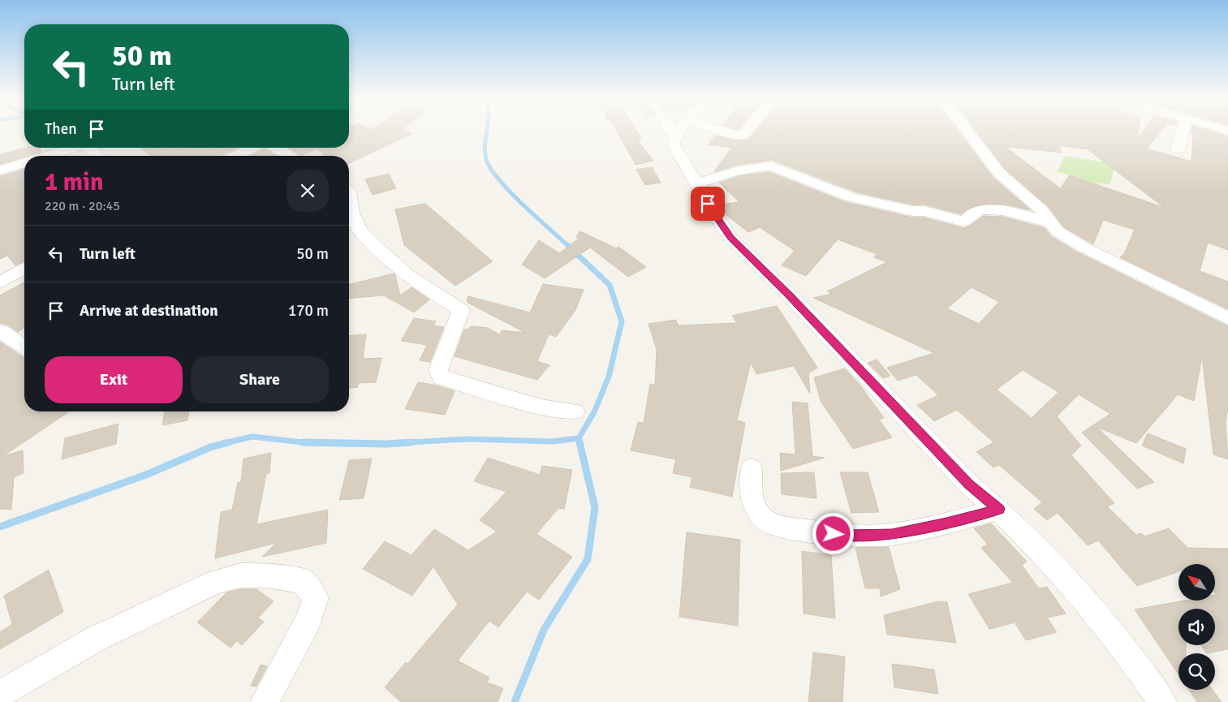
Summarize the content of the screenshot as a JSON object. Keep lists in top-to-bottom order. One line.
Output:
{"north":"top left","page":{"turn":["50 m","Turn left"],"then":"Then","heading":["1 min","220 m · 20:45"],"list":[{"name":"Turn left","value":"50 m"},{"name":"Arrive at destination","value":"170 m"}],"buttons":["Exit","Share"]}}
